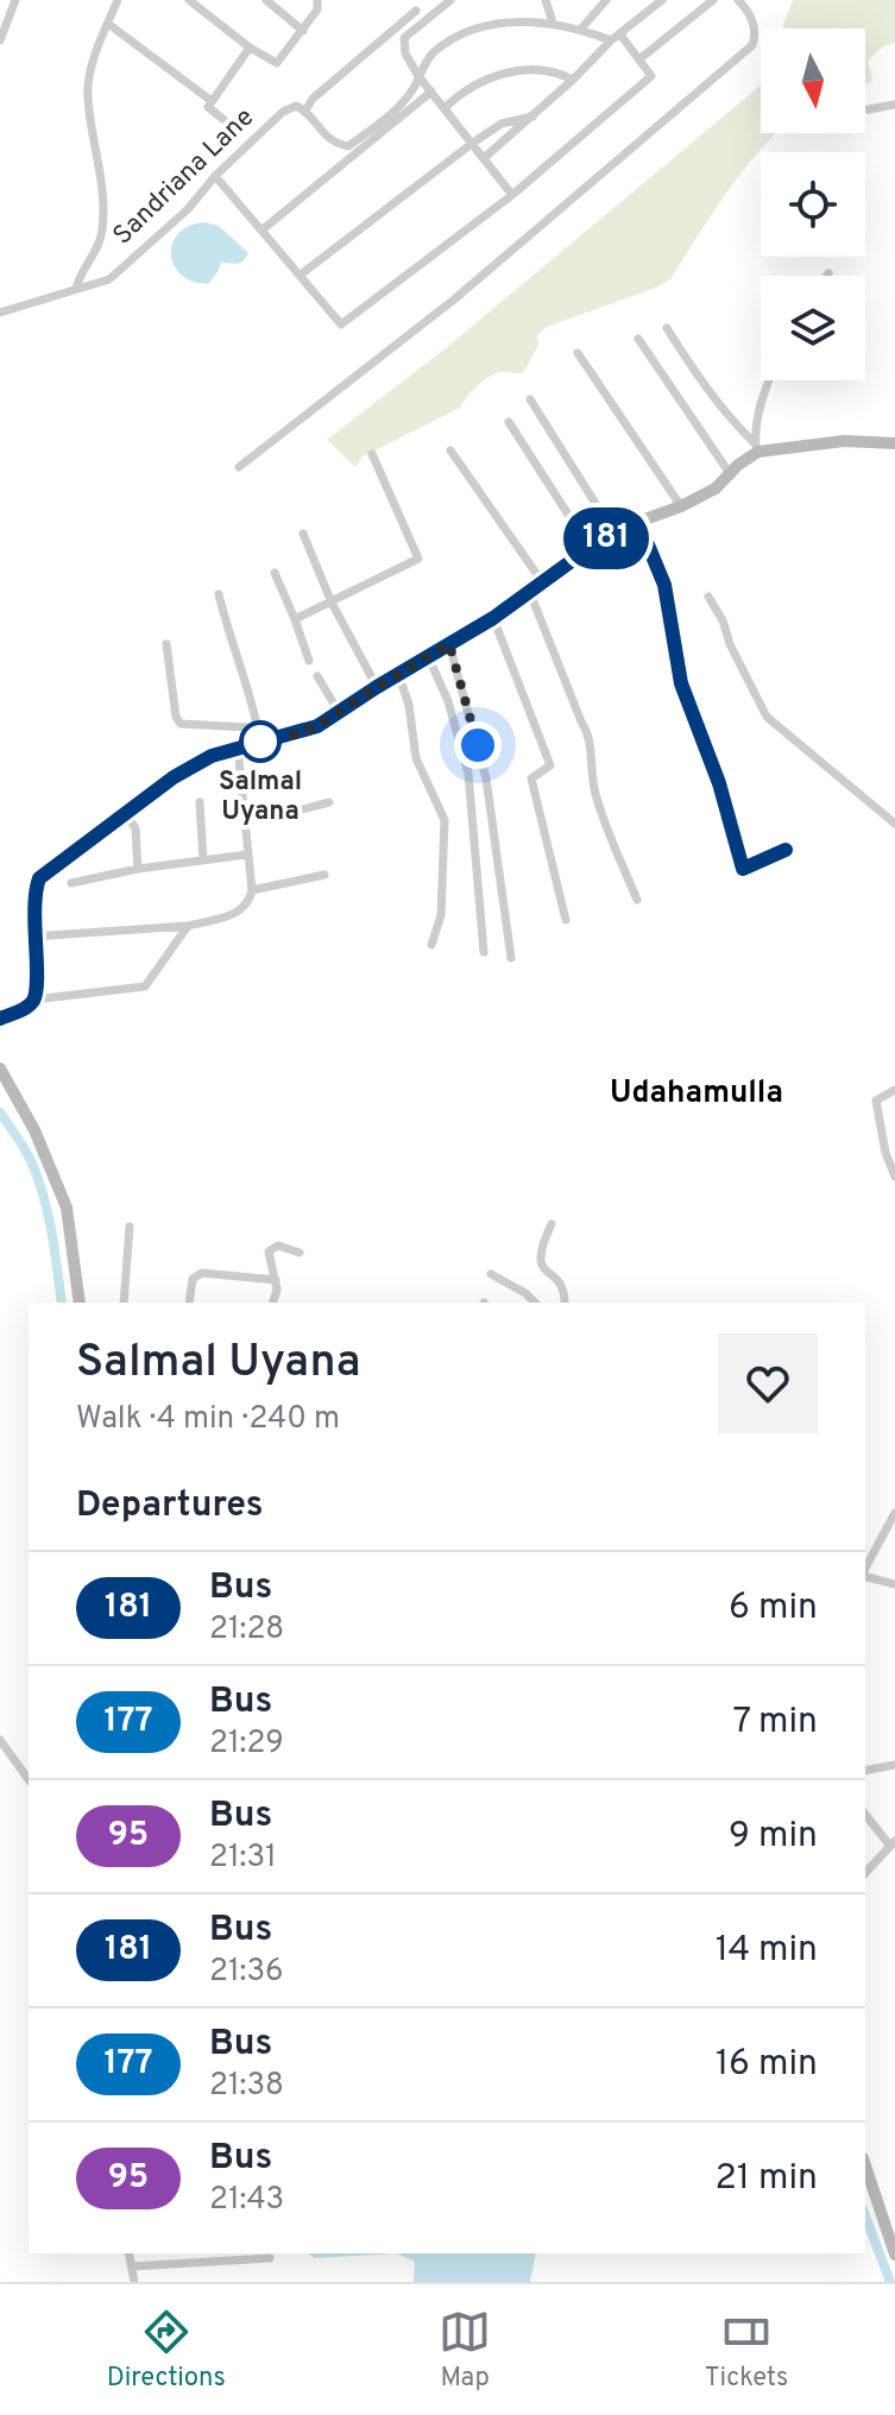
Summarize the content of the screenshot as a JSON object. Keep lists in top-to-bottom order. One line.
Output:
{"streets":{"street":["Sandriana Lane"]},"districts":["Udahamulla"],"places":["Salmal Uyana"],"lines":["bus line 181"],"north":"bottom","page":{"on_map":"181","heading":[["Salmal Uyana","Walk · 4 min · 240 m"],"Departures"],"list":[{"mark":"181","name":"Bus","note":"21:28","value":"6 min"},{"mark":"177","name":"Bus","note":"21:29","value":"7 min"},{"mark":"95","name":"Bus","note":"21:31","value":"9 min"},{"mark":"181","name":"Bus","note":"21:36","value":"14 min"},{"mark":"177","name":"Bus","note":"21:38","value":"16 min"},{"mark":"95","name":"Bus","note":"21:43","value":"21 min"}],"tabs":["Directions","Map","Tickets"]}}
